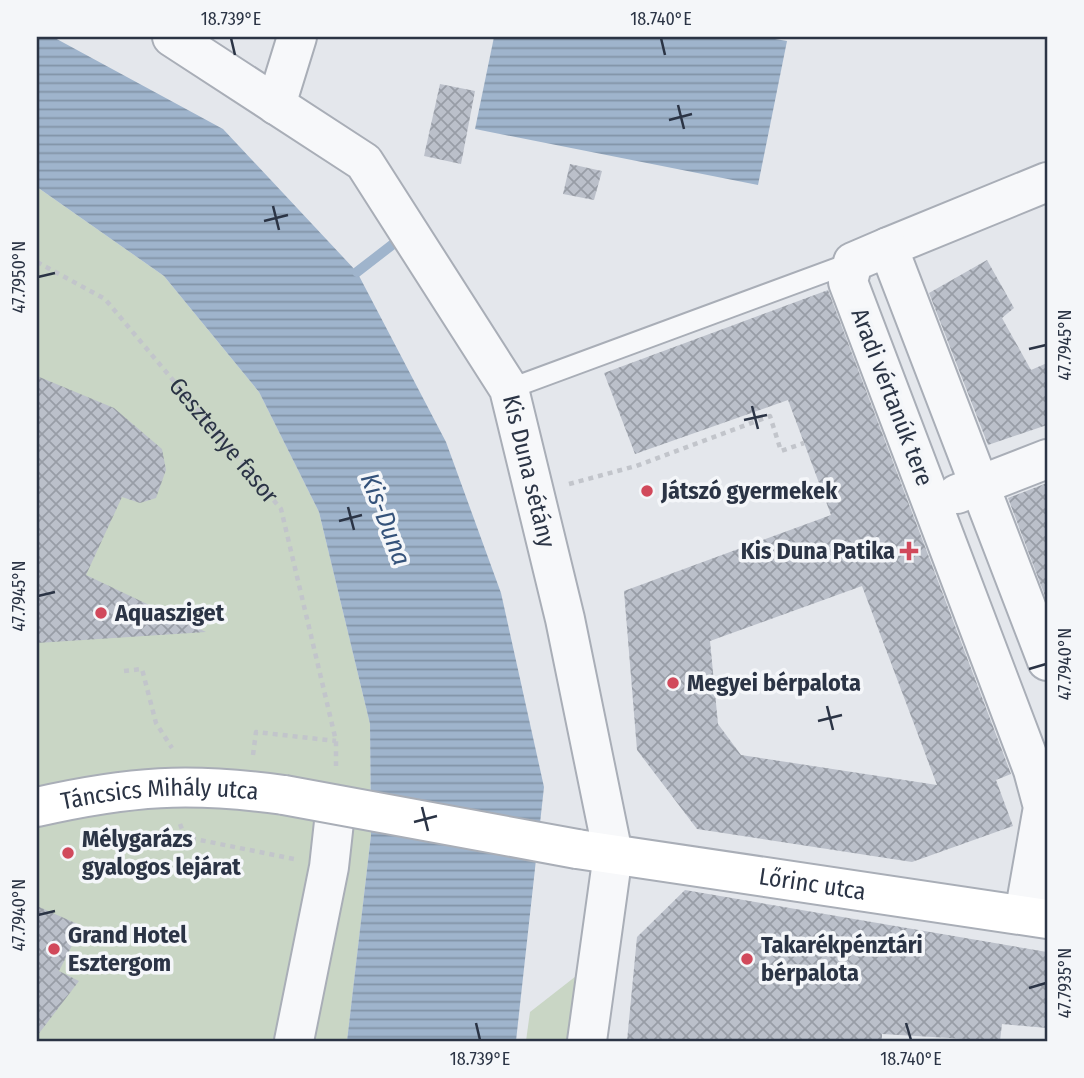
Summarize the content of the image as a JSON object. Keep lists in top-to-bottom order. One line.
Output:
{"streets":{"street":["Aradi vértanúk tere","Kis Duna sétány","Táncsics Mihály utca","Lőrinc utca"],"path":["Gesztenye fasor"]},"crossings":[["Aradi vértanúk tere","Lőrinc utca"],["Kis Duna sétány","Táncsics Mihály utca"],["Kis Duna sétány","Lőrinc utca"],["Táncsics Mihály utca","Lőrinc utca"]],"water":["Kis-Duna"],"places":{"other":["Játszó gyermekek","Aquasziget","Megyei bérpalota","Mélygarázs gyalogos lejárat","Grand Hotel Esztergom","Takarékpénztári bérpalota"],"health":["Kis Duna Patika"]},"coordinates":["18.739°E","18.740°E","47.7950°N","47.7945°N","47.7940°N","47.7935°N"]}
